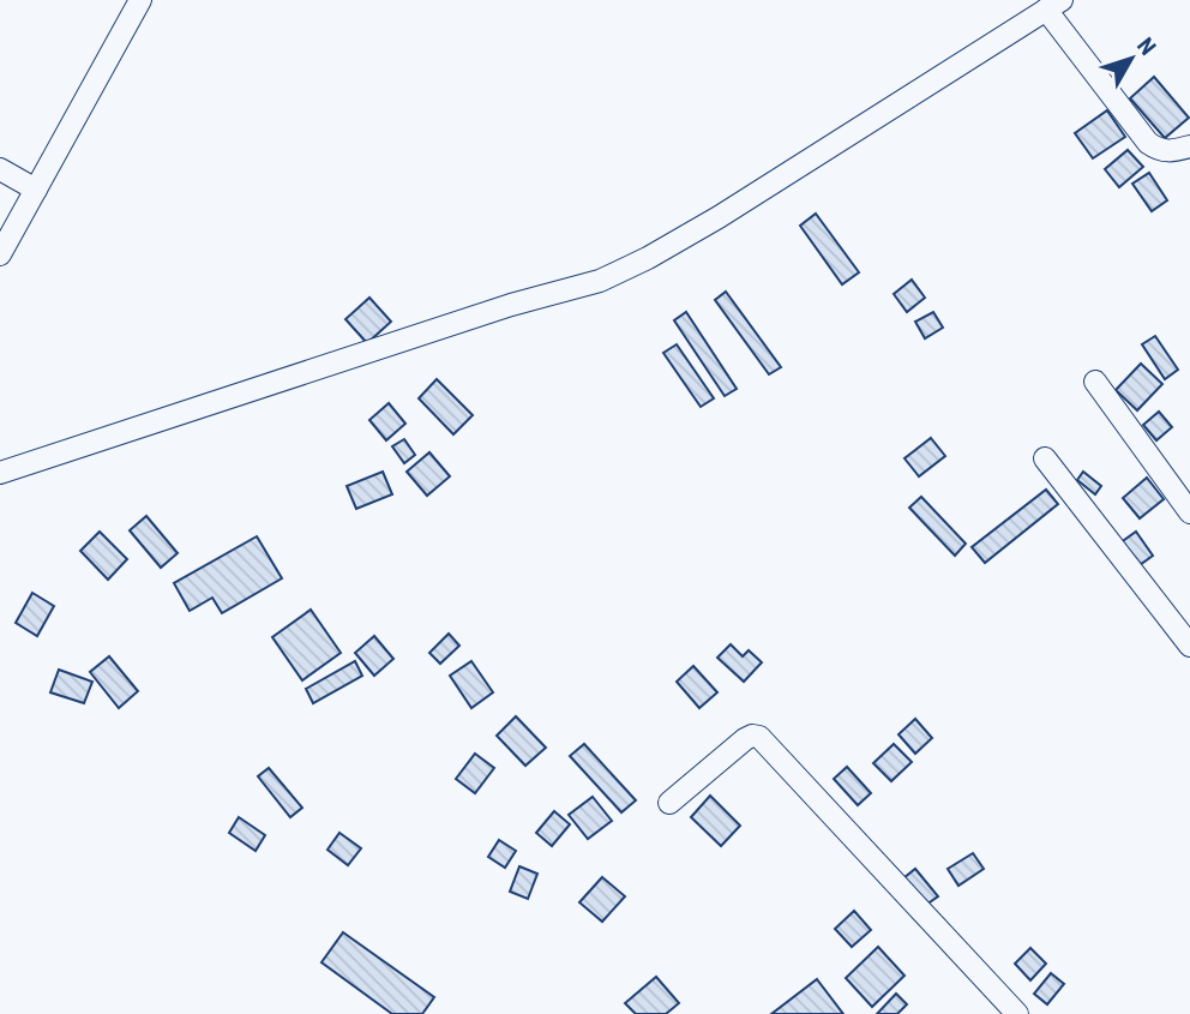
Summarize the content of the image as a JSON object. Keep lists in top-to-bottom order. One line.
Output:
{"north":"top right"}
